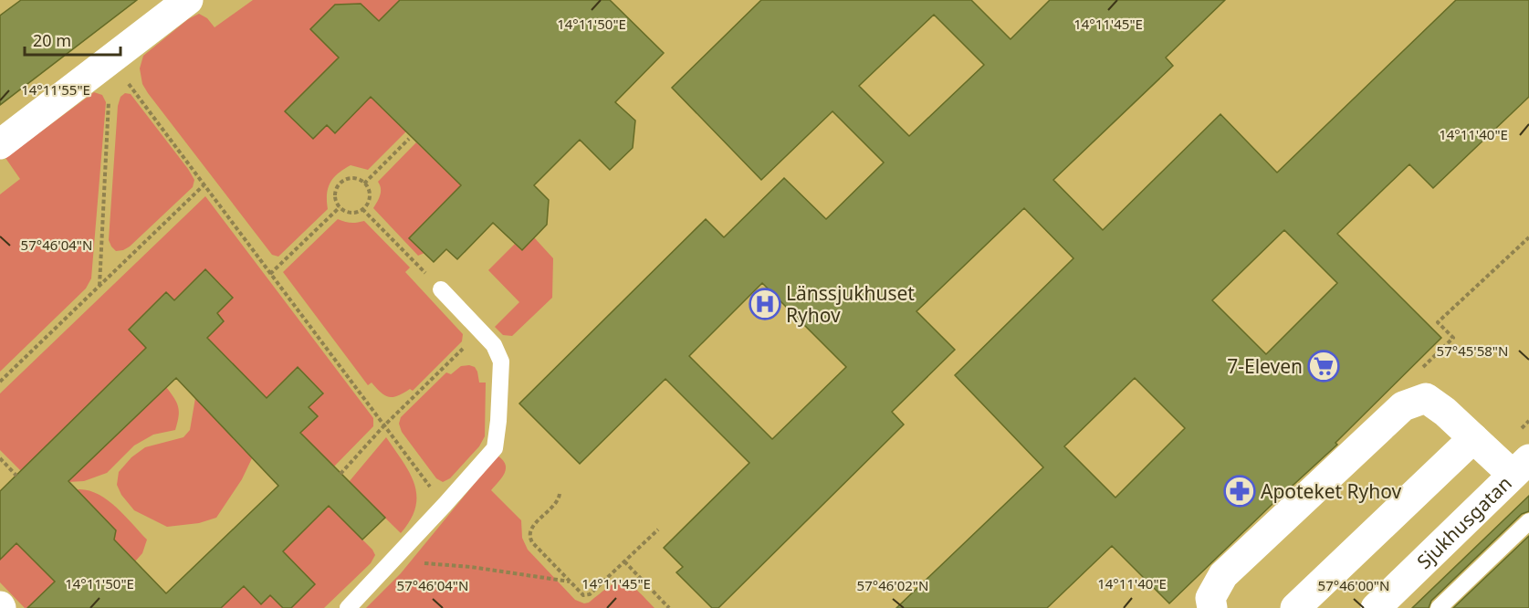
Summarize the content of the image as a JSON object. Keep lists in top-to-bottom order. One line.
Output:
{"streets":{"street":["Sjukhusgatan"]},"places":{"hospital":["Länssjukhuset Ryhov"],"supermarket":["7-Eleven"],"pharmacy":["Apoteket Ryhov"]},"scale_bar":"20 m","coordinates":["14°11'50\"E","14°11'45\"E","14°11'55\"E","14°11'40\"E","57°46'04\"N","57°45'58\"N","57°46'02\"N","57°46'00\"N"]}
